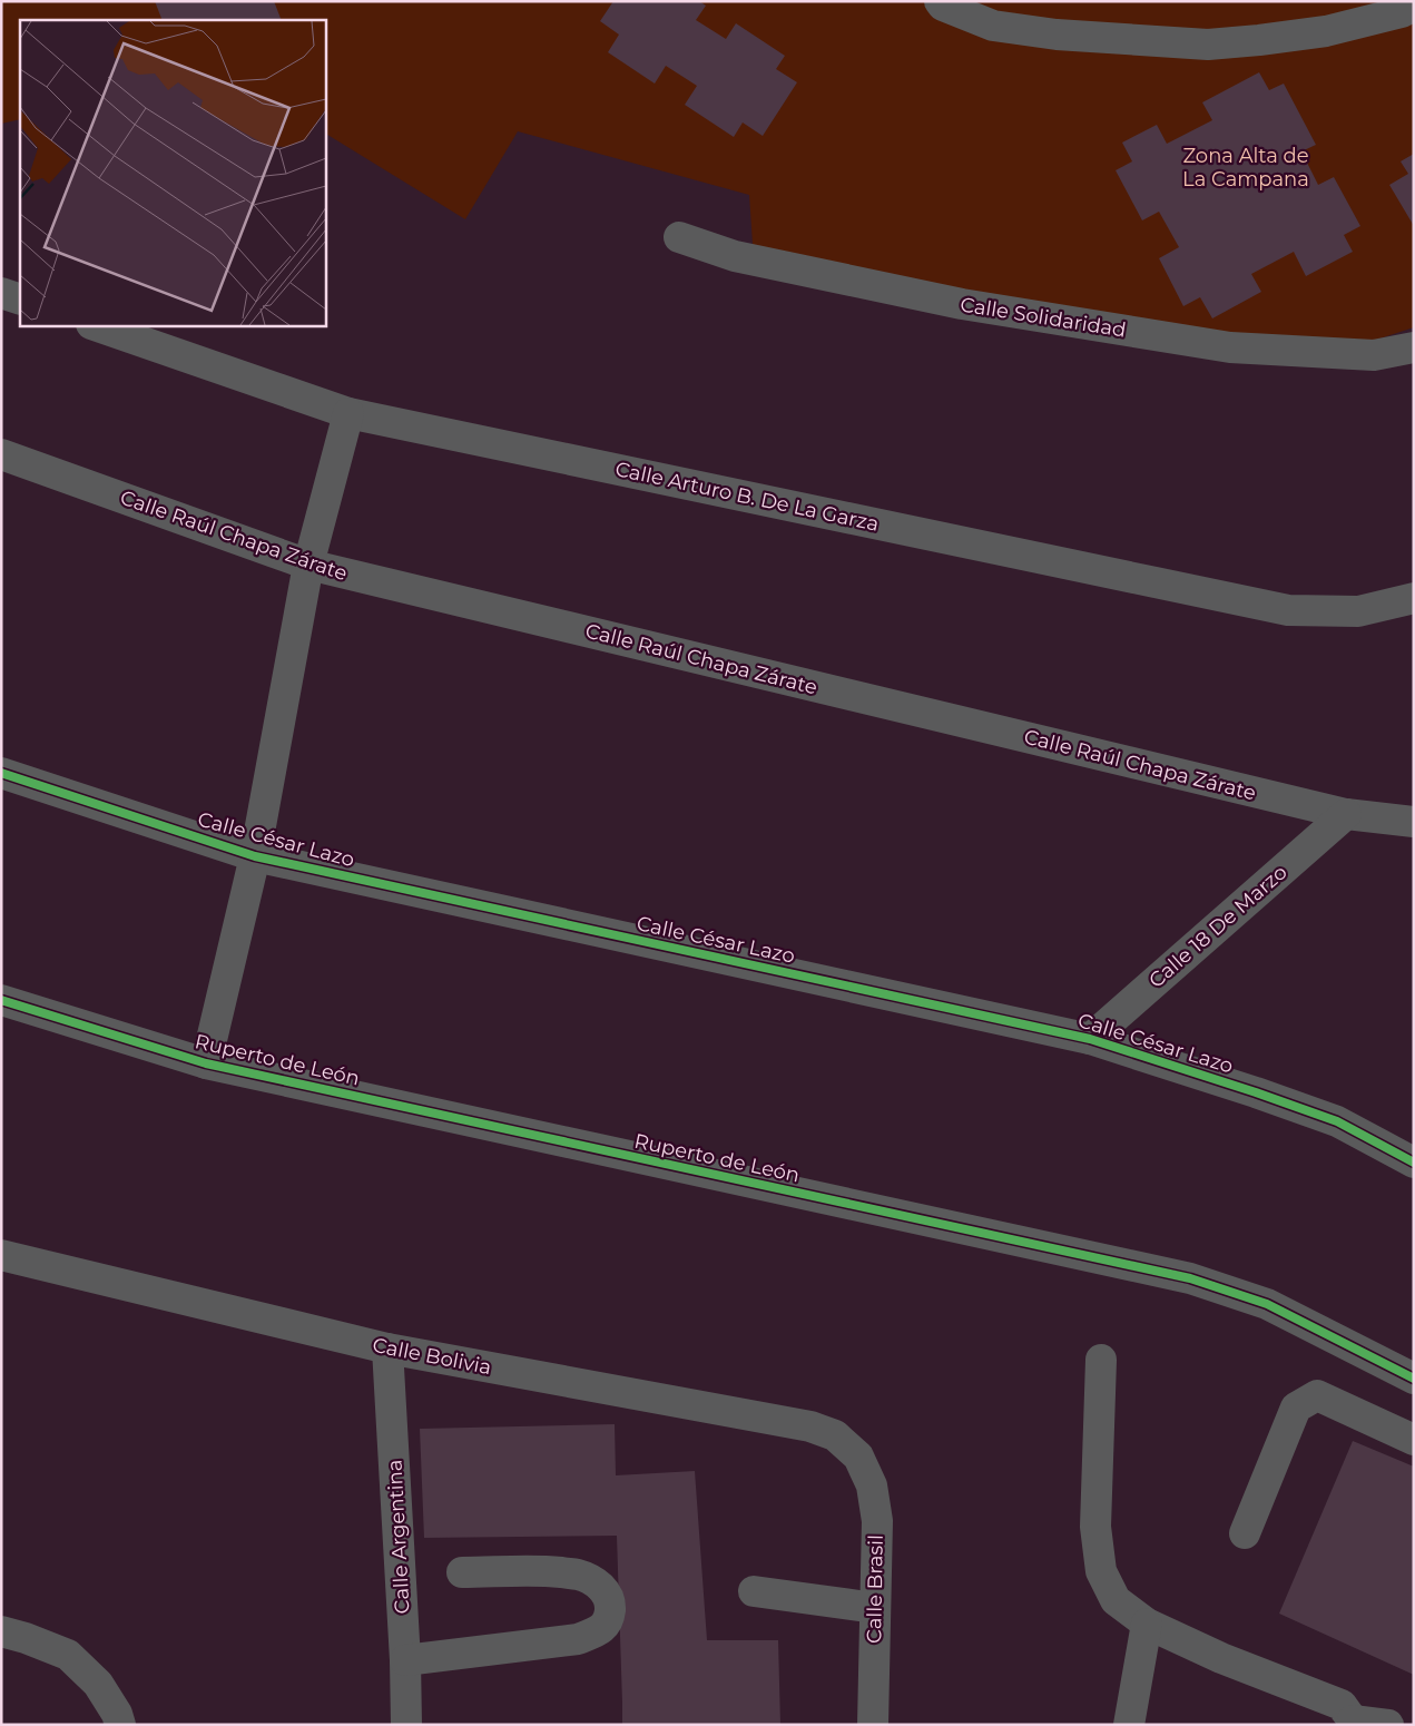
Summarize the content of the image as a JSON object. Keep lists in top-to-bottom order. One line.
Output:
{"streets":{"street":["Calle Solidaridad","Calle Arturo B. De La Garza","Calle Raúl Chapa Zárate","Calle César Lazo","Calle 18 De Marzo","Ruperto de León","Calle Bolivia","Calle Argentina","Calle Brasil"]},"crossings":[["Calle Arturo B. De La Garza","Calle César Lazo"],["Calle Raúl Chapa Zárate","Calle César Lazo"],["Calle Raúl Chapa Zárate","Calle 18 De Marzo"],["Calle César Lazo","Calle 18 De Marzo"],["Calle César Lazo","Ruperto de León"],["Calle Bolivia","Calle Argentina"],["Calle Bolivia","Calle Brasil"]],"parks":["Zona Alta de La Campana"]}
